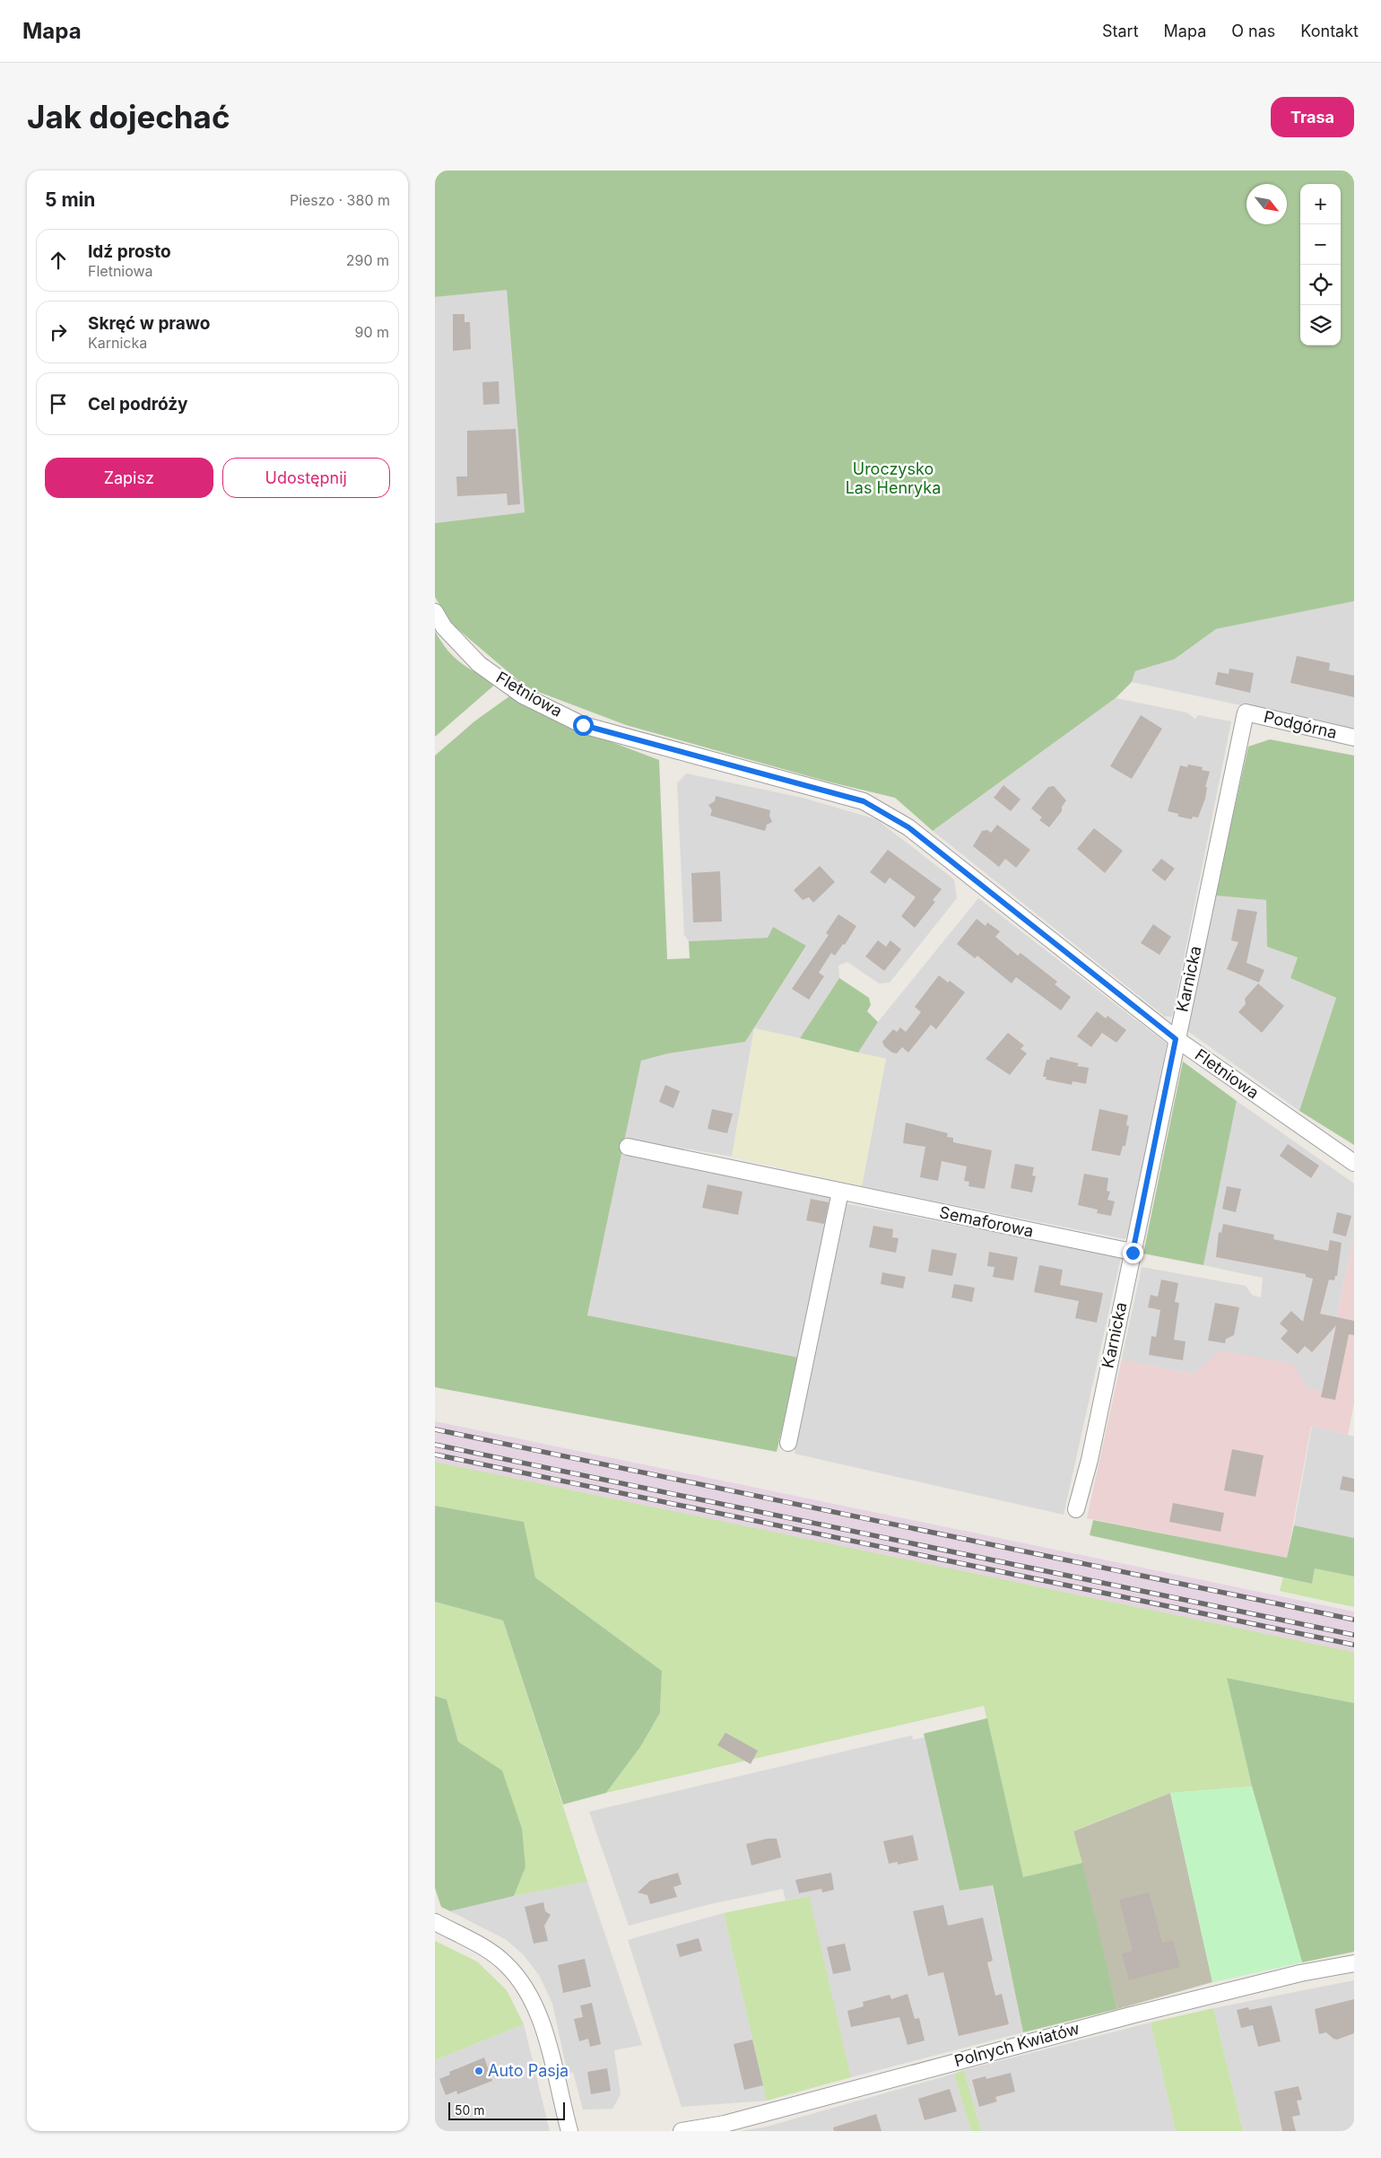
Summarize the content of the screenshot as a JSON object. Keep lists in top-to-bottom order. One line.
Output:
{"streets":{"street":["Fletniowa","Podgórna","Karnicka","Semaforowa","Polnych Kwiatów"]},"crossings":[["Fletniowa","Karnicka"],["Podgórna","Karnicka"],["Karnicka","Semaforowa"]],"parks":["Uroczysko Las Henryka"],"places":["Auto Pasja"],"scale_bar":"50 m","north":"bottom right","page":{"header":"Mapa","nav":["Start","Mapa","O nas","Kontakt"],"buttons":["Trasa",["Zapisz","Udostępnij"]],"title":"Jak dojechać","heading":["5 min","Pieszo · 380 m"],"map_buttons":["+","−"],"list":[["Idź prosto","Fletniowa","290 m"],["Skręć w prawo","Karnicka","90 m"],"Cel podróży"],"scale":"50 m"}}
